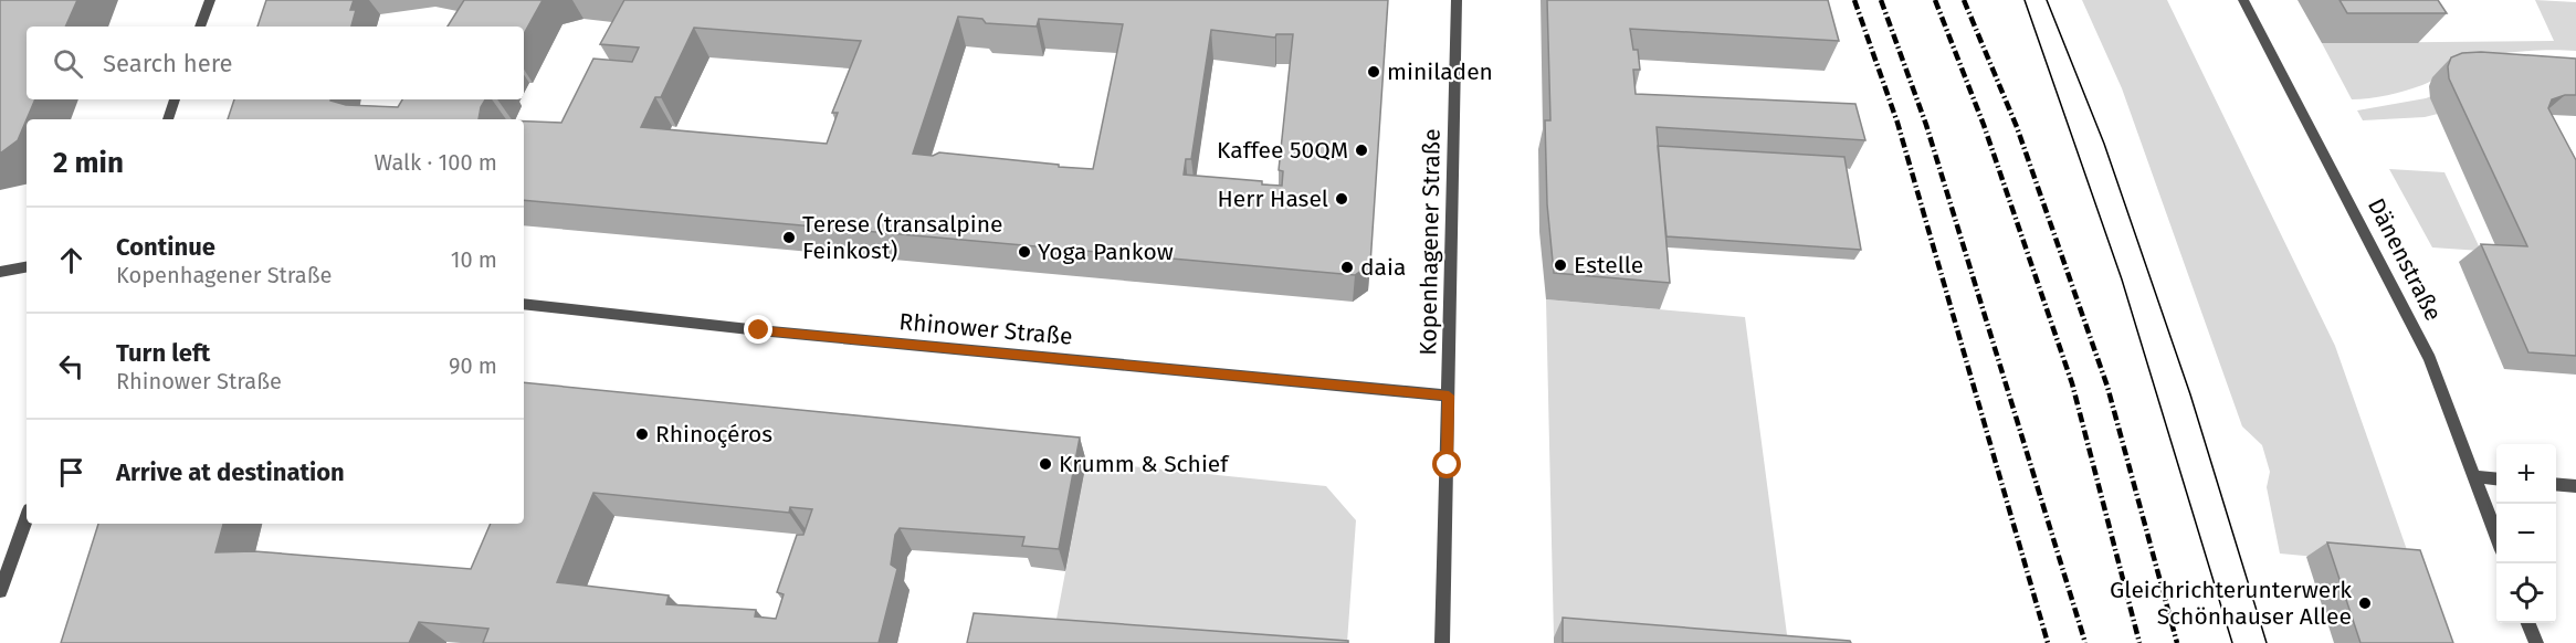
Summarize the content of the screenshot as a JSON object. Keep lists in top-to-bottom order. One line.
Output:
{"streets":{"street":["Kopenhagener Straße","Dänenstraße","Rhinower Straße"]},"crossings":[["Kopenhagener Straße","Rhinower Straße"]],"places":["miniladen","Kaffee 50QM","Herr Hasel","Terese (transalpine Feinkost)","Yoga Pankow","Estelle","daia","Rhinoçéros","Krumm & Schief","Gleichrichterunterwerk Schönhauser Allee"],"page":{"search":"Search here","heading":["2 min","Walk · 100 m"],"list":[["Continue","Kopenhagener Straße","10 m"],["Turn left","Rhinower Straße","90 m"],"Arrive at destination"],"map_buttons":["+","−"]}}
